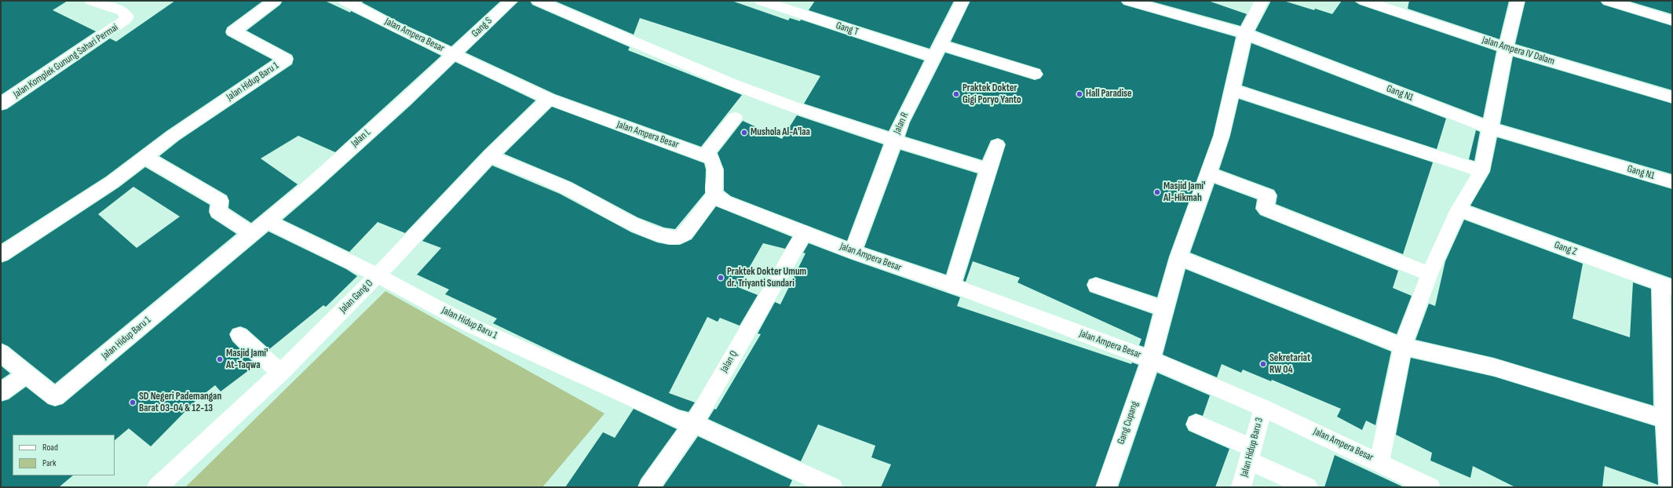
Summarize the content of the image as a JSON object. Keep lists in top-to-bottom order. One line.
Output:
{"streets":{"street":["Gang S","Gang T","Jalan Ampera Besar","Jalan Ampera IV Dalam","Jalan Komplek Gunung Sahari Permai","Jalan Hidup Baru 1","Gang N1","Jalan R","Jalan L","Gang Z","Jalan Gang O","Jalan Q","Gang Cupang","Jalan Hidup Baru 3"]},"crossings":[["Gang S","Jalan Ampera Besar"],["Gang S","Jalan L"],["Gang T","Jalan R"],["Jalan Ampera Besar","Jalan R"],["Jalan Ampera Besar","Jalan L"],["Jalan Ampera Besar","Jalan Gang O"],["Jalan Ampera Besar","Jalan Q"],["Jalan Ampera Besar","Gang Cupang"],["Jalan Ampera Besar","Jalan Hidup Baru 3"],["Jalan Hidup Baru 1","Jalan L"],["Jalan Hidup Baru 1","Jalan Gang O"],["Jalan Hidup Baru 1","Jalan Q"],["Gang N1","Gang Cupang"]],"places":["Praktek Dokter Gigi Poryo Yanto","Hall Paradise","Mushola Al-A'laa","Masjid Jami' Al-Hikmah","Praktek Dokter Umum dr. Triyanti Sundari","Masjid Jami' At-Taqwa","Sekretariat RW 04","SD Negeri Pademangan Barat 03-04 & 12-13"],"legend":["Road","Park"]}
